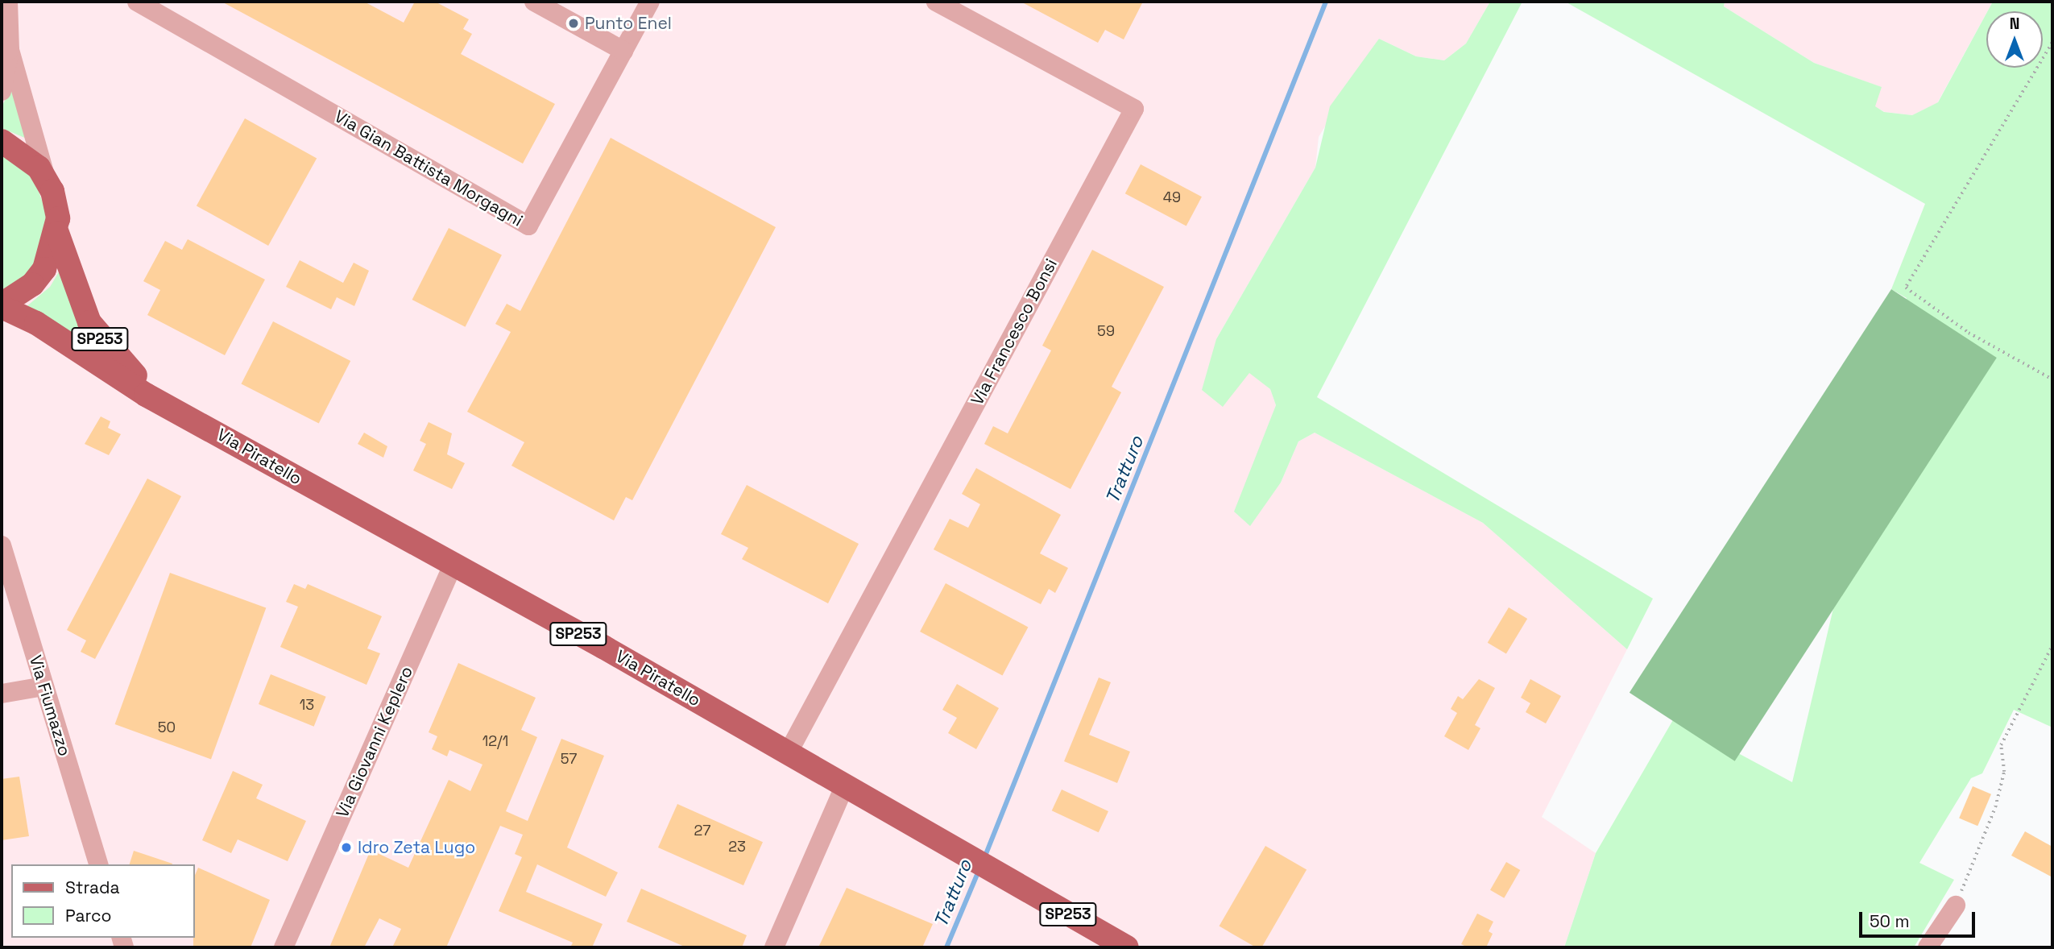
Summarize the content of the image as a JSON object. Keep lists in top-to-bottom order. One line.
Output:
{"streets":{"main road":["SP253","Via Piratello"],"street":["Via Gian Battista Morgagni","Via Francesco Bonsi","Via Fiumazzo","Via Giovanni Keplero"]},"crossings":[["Via Francesco Bonsi","Via Piratello"],["SP253","Via Piratello"],["Via Piratello","Via Giovanni Keplero"]],"water":["Tratturo"],"places":["Punto Enel","Idro Zeta Lugo"],"house_numbers":["49","59","13","50","12/1","57","27","23"],"legend":["Strada","Parco"],"scale_bar":"50 m","north":"top"}
